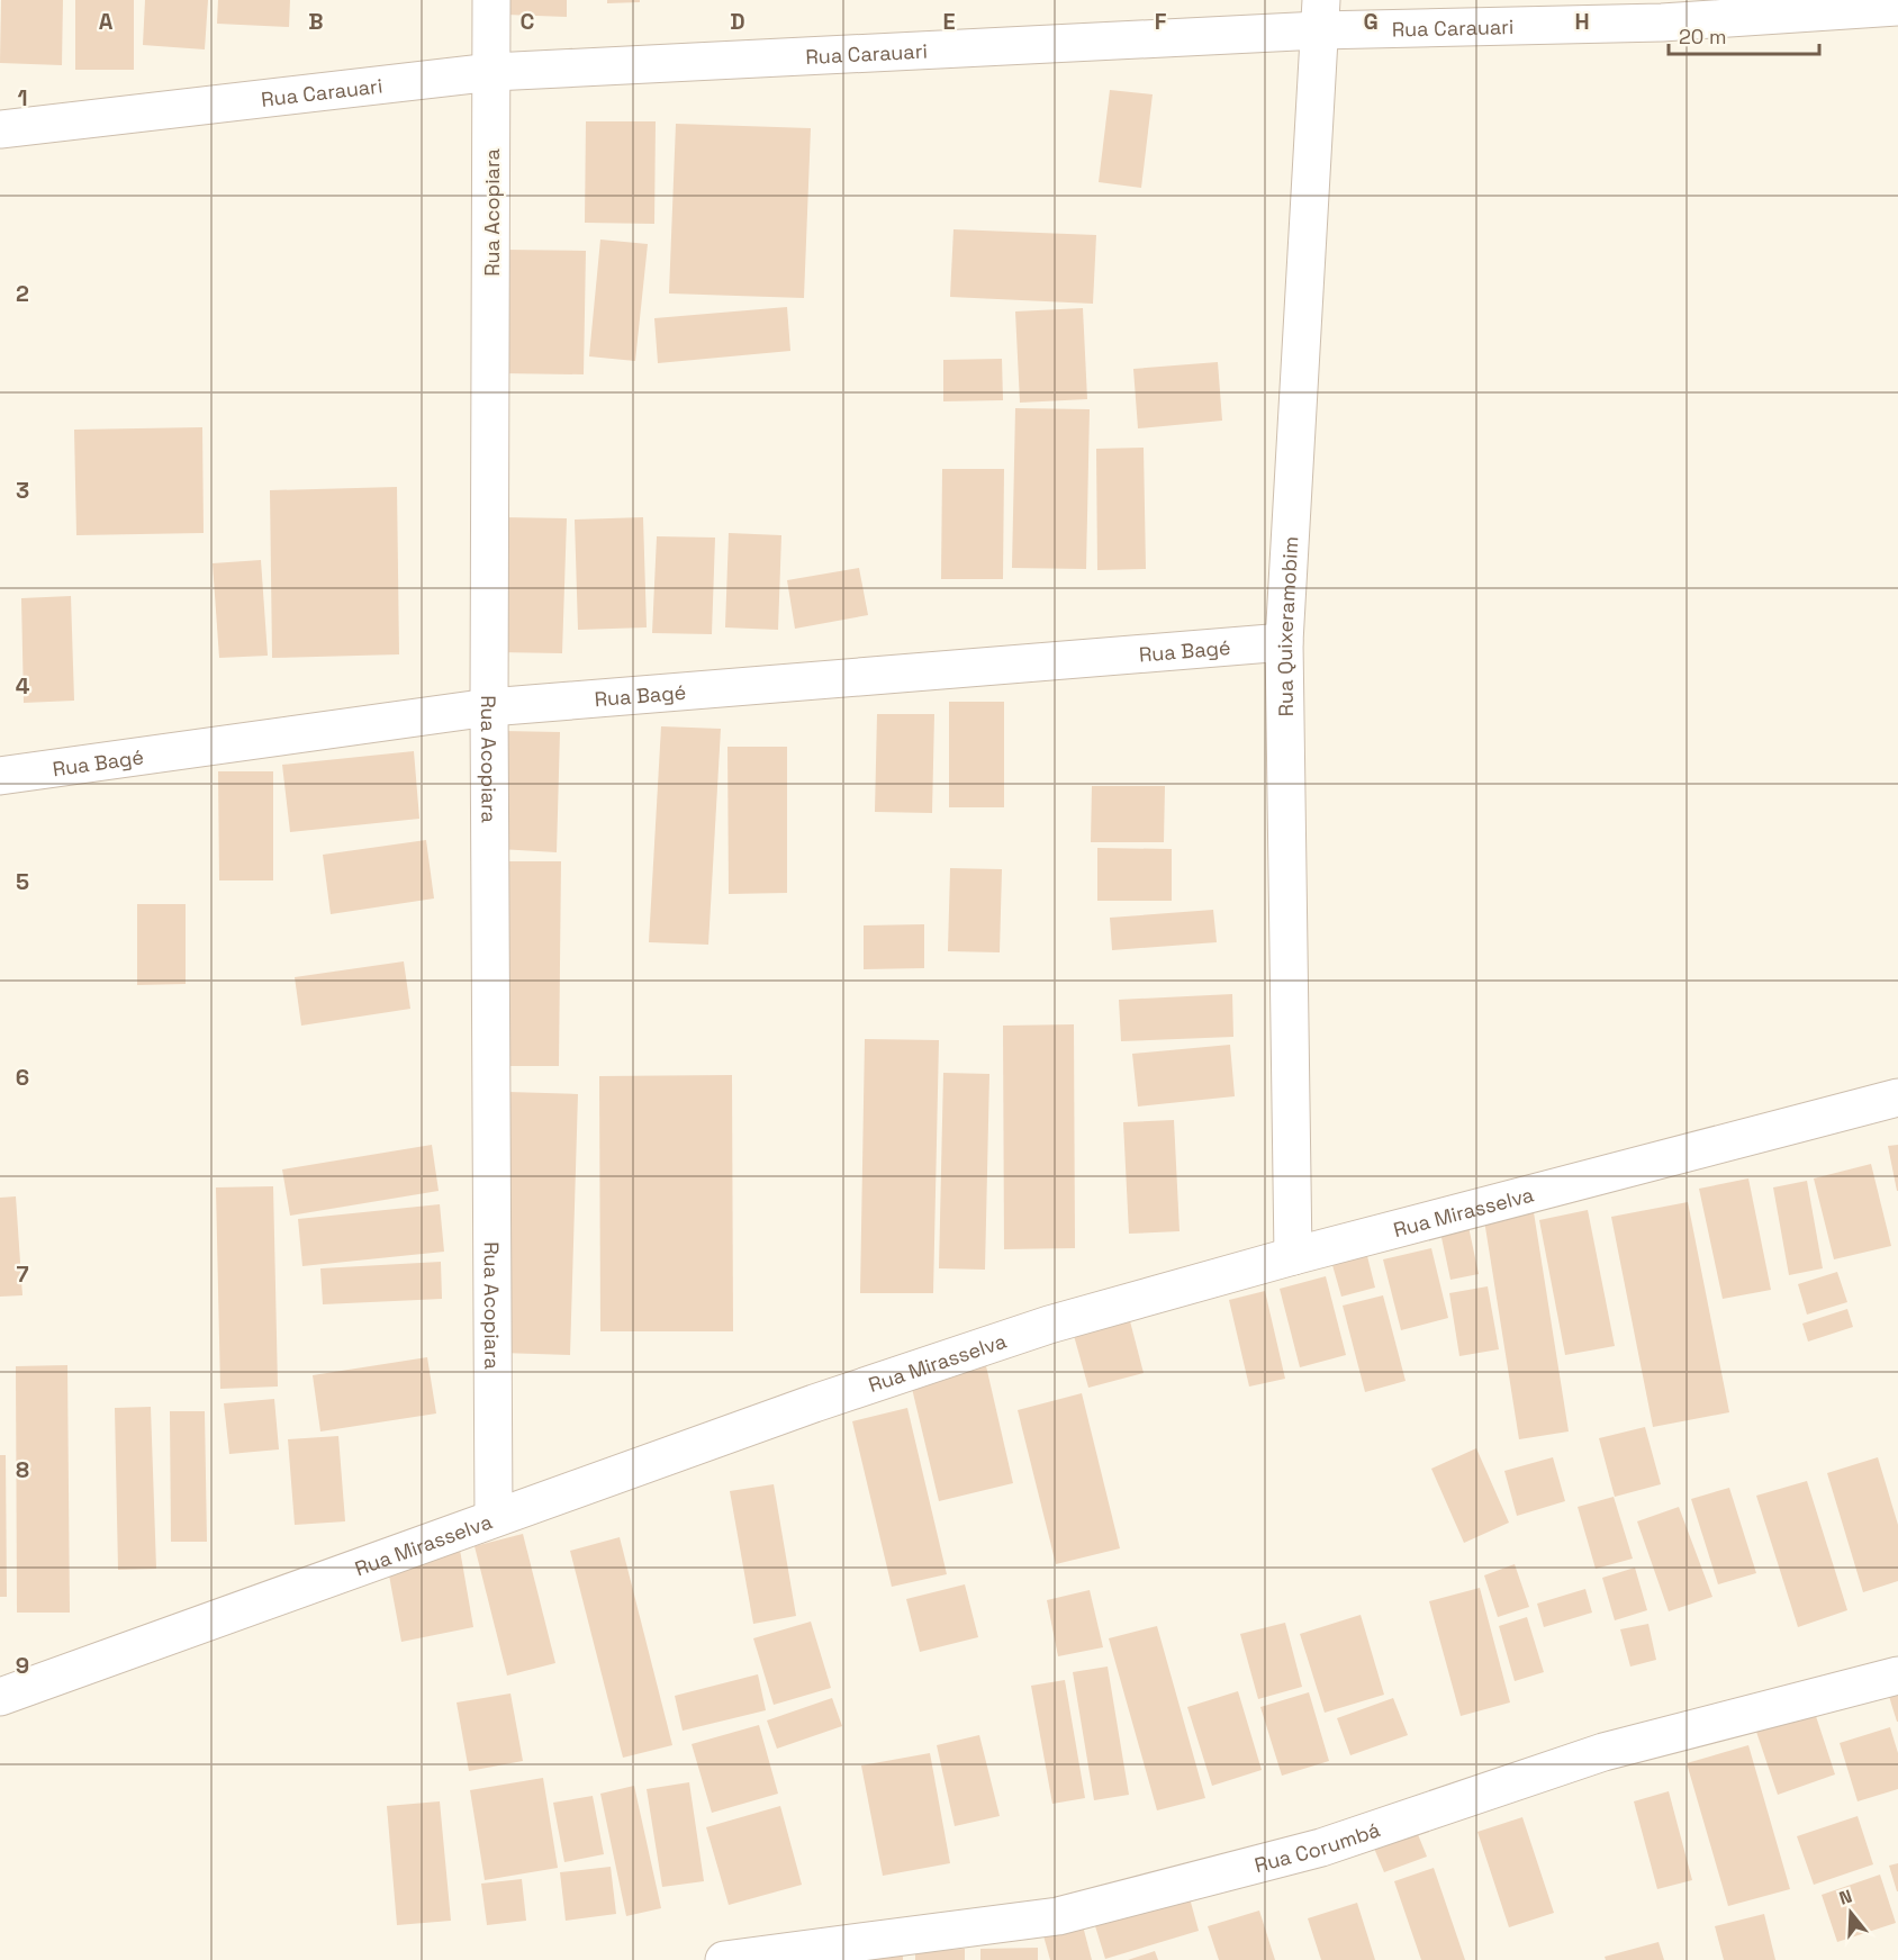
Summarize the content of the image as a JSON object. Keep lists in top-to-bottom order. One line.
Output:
{"streets":{"street":["Rua Carauari","Rua Acopiara","Rua Quixeramobim","Rua Bagé","Rua Mirasselva","Rua Corumbá"]},"crossings":[["Rua Carauari","Rua Acopiara"],["Rua Carauari","Rua Quixeramobim"],["Rua Acopiara","Rua Bagé"],["Rua Acopiara","Rua Mirasselva"],["Rua Quixeramobim","Rua Bagé"],["Rua Quixeramobim","Rua Mirasselva"]],"scale_bar":"20 m","north":"top","grid":{"columns":["A","B","C","D","E","F","G","H"],"rows":["1","2","3","4","5","6","7","8","9"]}}
